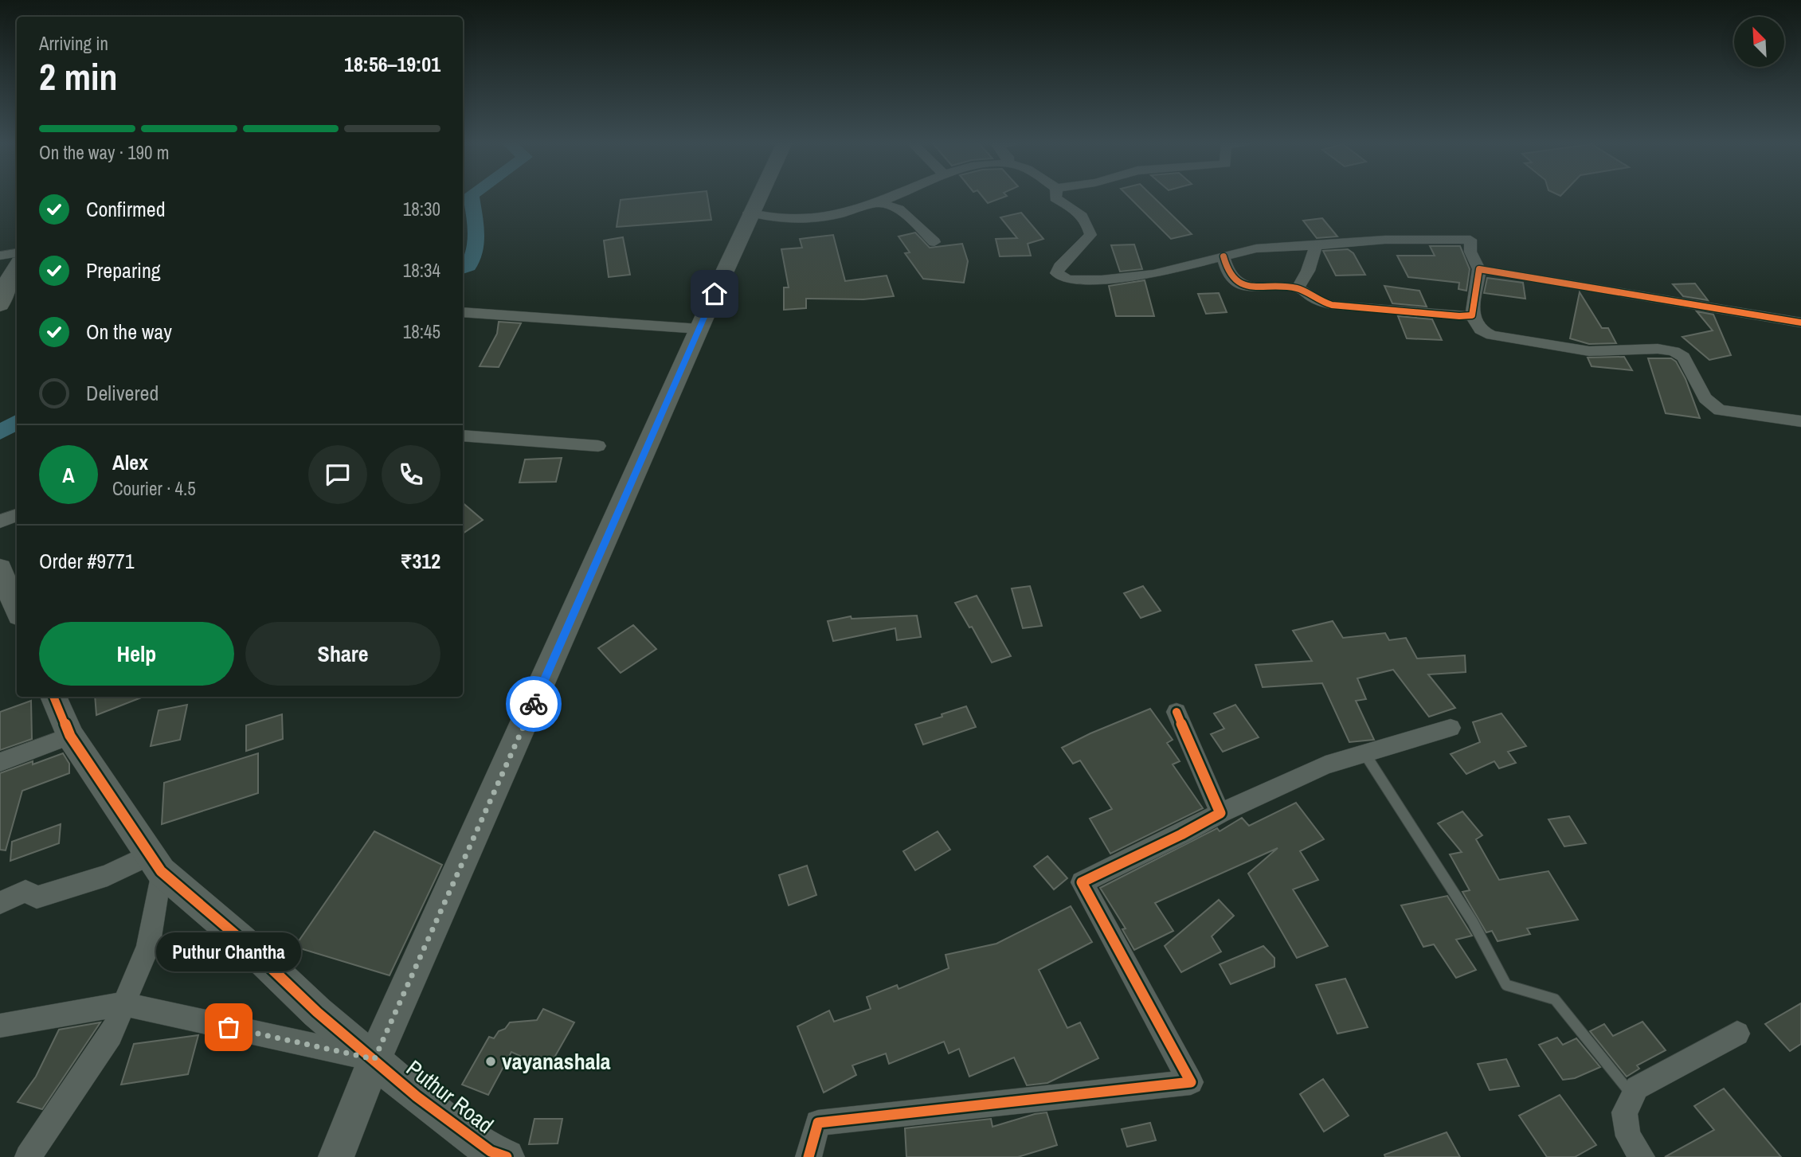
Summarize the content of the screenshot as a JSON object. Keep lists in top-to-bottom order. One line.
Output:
{"streets":{"main road":["Puthur Road"]},"places":["Puthur Chantha","vayanashala"],"north":"top left","page":{"heading":["2 min","Arriving in","18:56–19:01"],"panel":["Alex","Courier · 4.5","Order #9771","₹312"],"bar":"On the way · 190 m","list":[["Confirmed","18:30"],["Preparing","18:34"],["On the way","18:45"],"Delivered"],"round":"A","buttons":["Help","Share"],"bubble":"Puthur Chantha"}}
